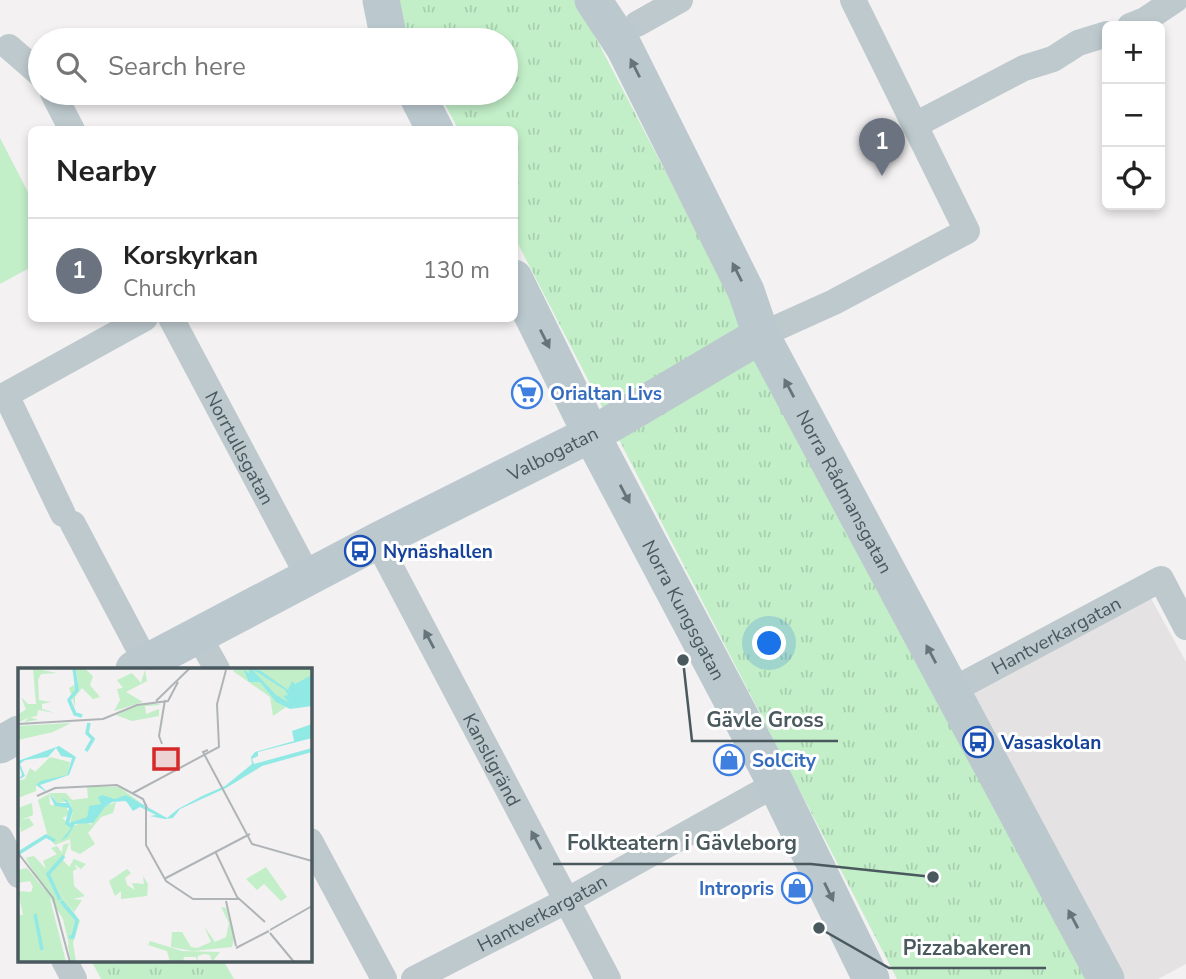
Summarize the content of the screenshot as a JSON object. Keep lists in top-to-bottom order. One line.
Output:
{"streets":{"street":["Norrtullsgatan","Valbogatan","Norra Rådmansgatan","Norra Kungsgatan","Hantverkargatan","Kansligränd"]},"crossings":[["Norrtullsgatan","Valbogatan"],["Valbogatan","Norra Rådmansgatan"],["Valbogatan","Norra Kungsgatan"],["Valbogatan","Kansligränd"],["Norra Rådmansgatan","Hantverkargatan"],["Norra Kungsgatan","Hantverkargatan"],["Hantverkargatan","Kansligränd"]],"one_way":["Norra Rådmansgatan","Norra Kungsgatan"],"places":{"supermarket":["Orialtan Livs"],"bus stop":["Nynäshallen","Vasaskolan"],"other":["Gävle Gross","Folkteatern i Gävleborg","Pizzabakeren"],"shop":["SolCity","Intropris"]},"page":{"map_buttons":["+","−"],"search":"Search here","pins":"1","heading":"Nearby","list":[{"mark":"1","name":"Korskyrkan","note":"Church","value":"130 m"}]}}
